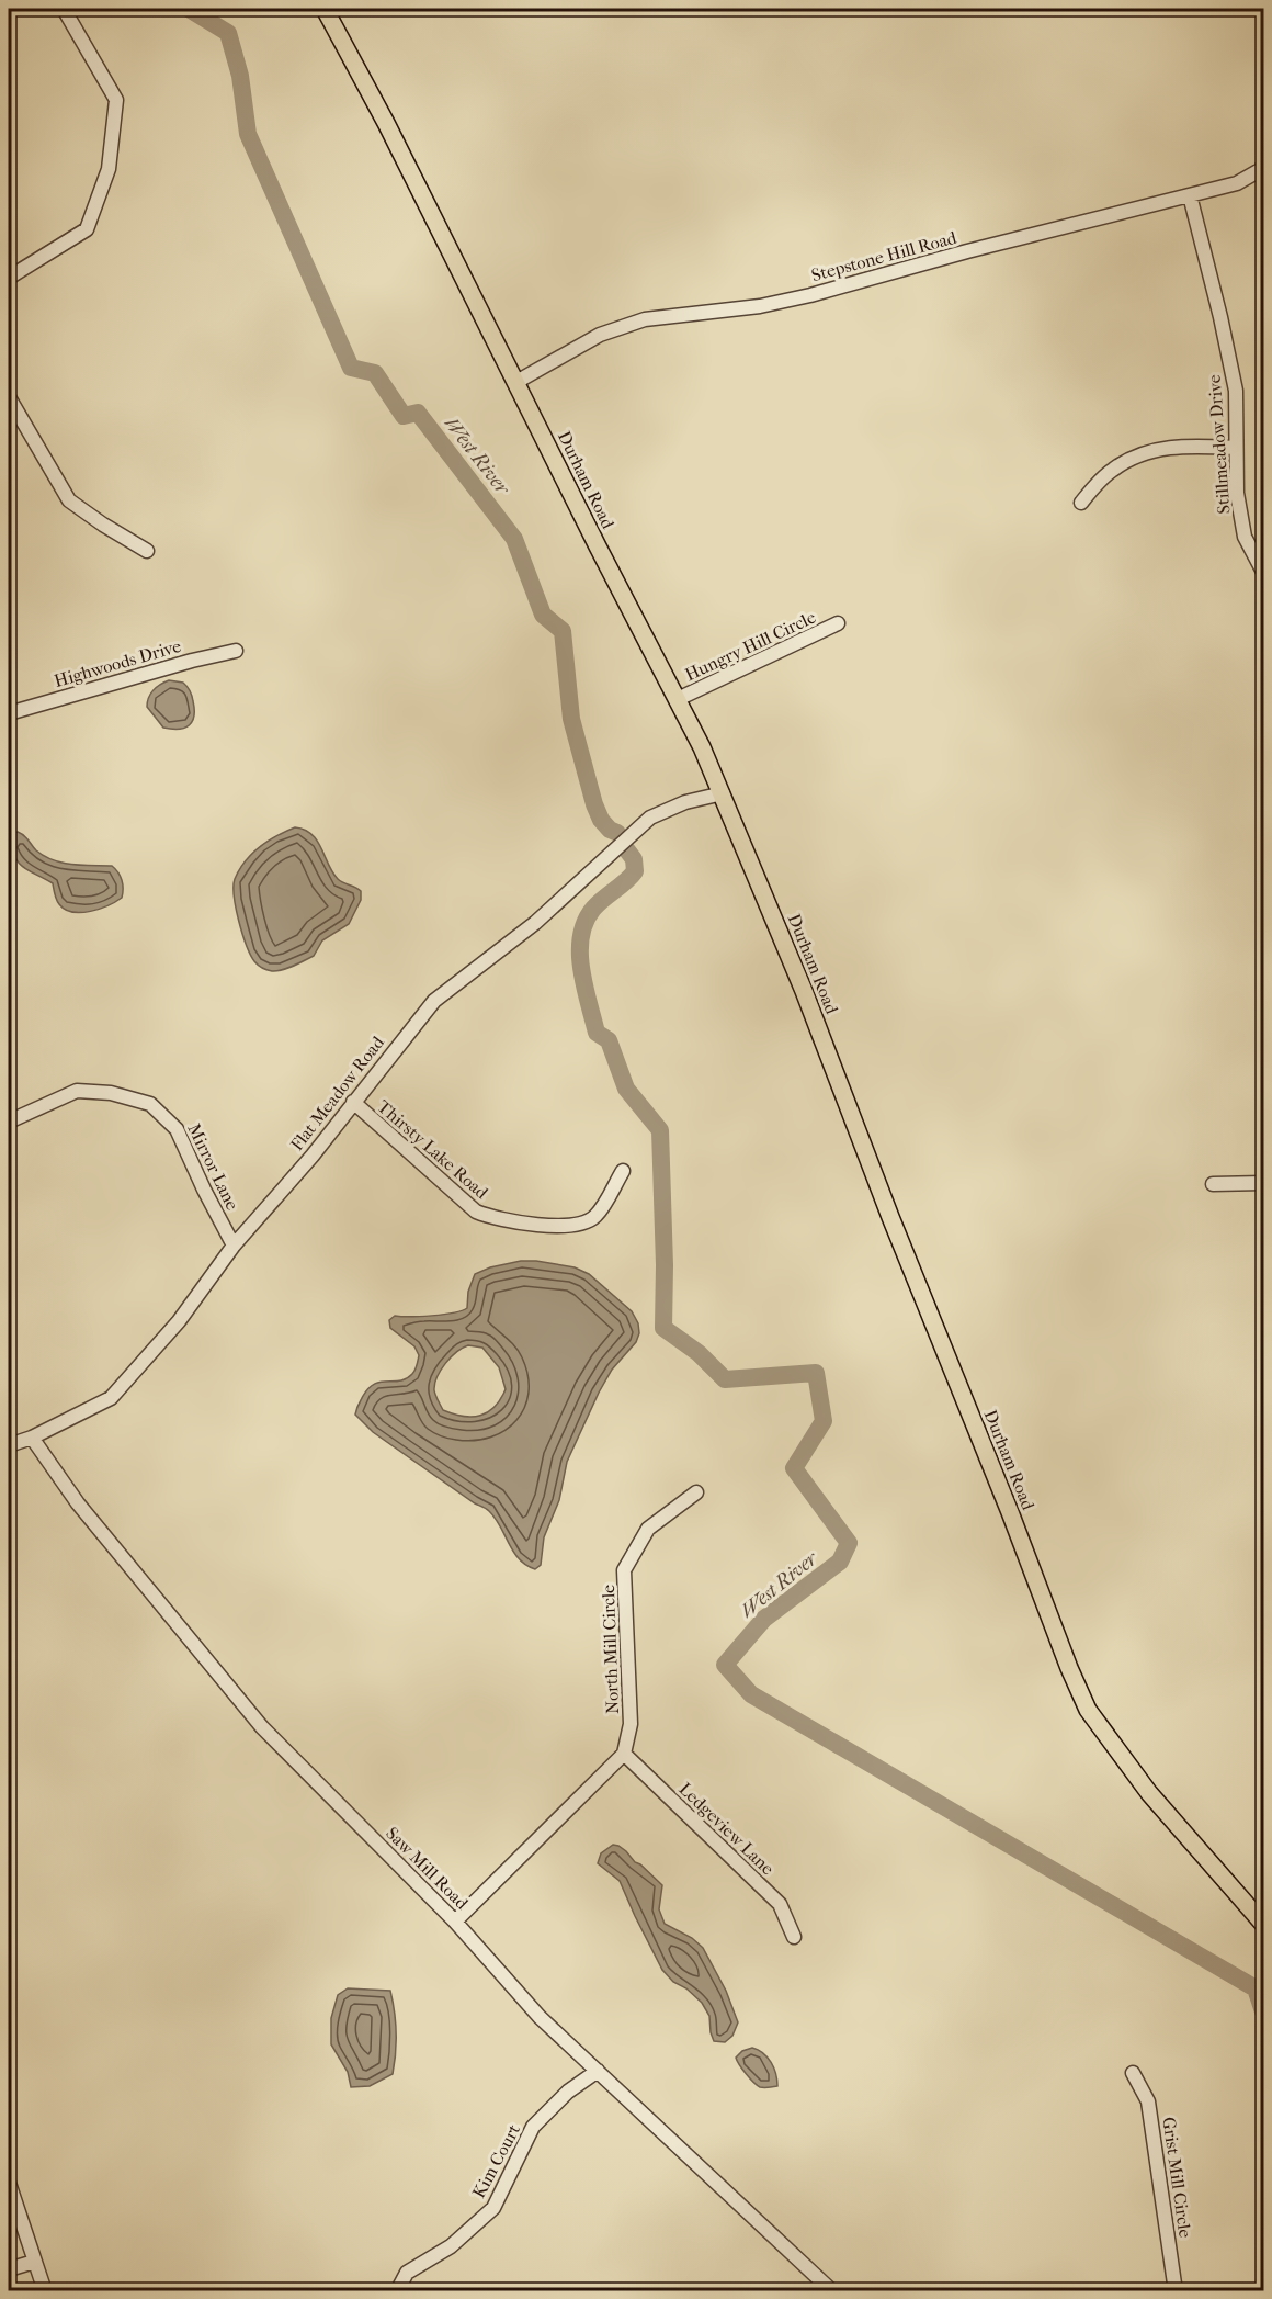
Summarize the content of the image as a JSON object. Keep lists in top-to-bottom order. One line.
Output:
{"streets":{"main road":["Durham Road"],"street":["Stepstone Hill Road","Stillmeadow Drive","Hungry Hill Circle","Highwoods Drive","Flat Meadow Road","Thirsty Lake Road","Mirror Lane","North Mill Circle","Ledgeview Lane","Saw Mill Road","Kim Court","Grist Mill Circle"]},"crossings":[["Stepstone Hill Road","Stillmeadow Drive"],["Stepstone Hill Road","Durham Road"],["Durham Road","Hungry Hill Circle"],["Durham Road","Flat Meadow Road"],["Flat Meadow Road","Thirsty Lake Road"],["Flat Meadow Road","Mirror Lane"],["Flat Meadow Road","Saw Mill Road"],["North Mill Circle","Ledgeview Lane"],["Saw Mill Road","Kim Court"]],"water":["West River"]}
